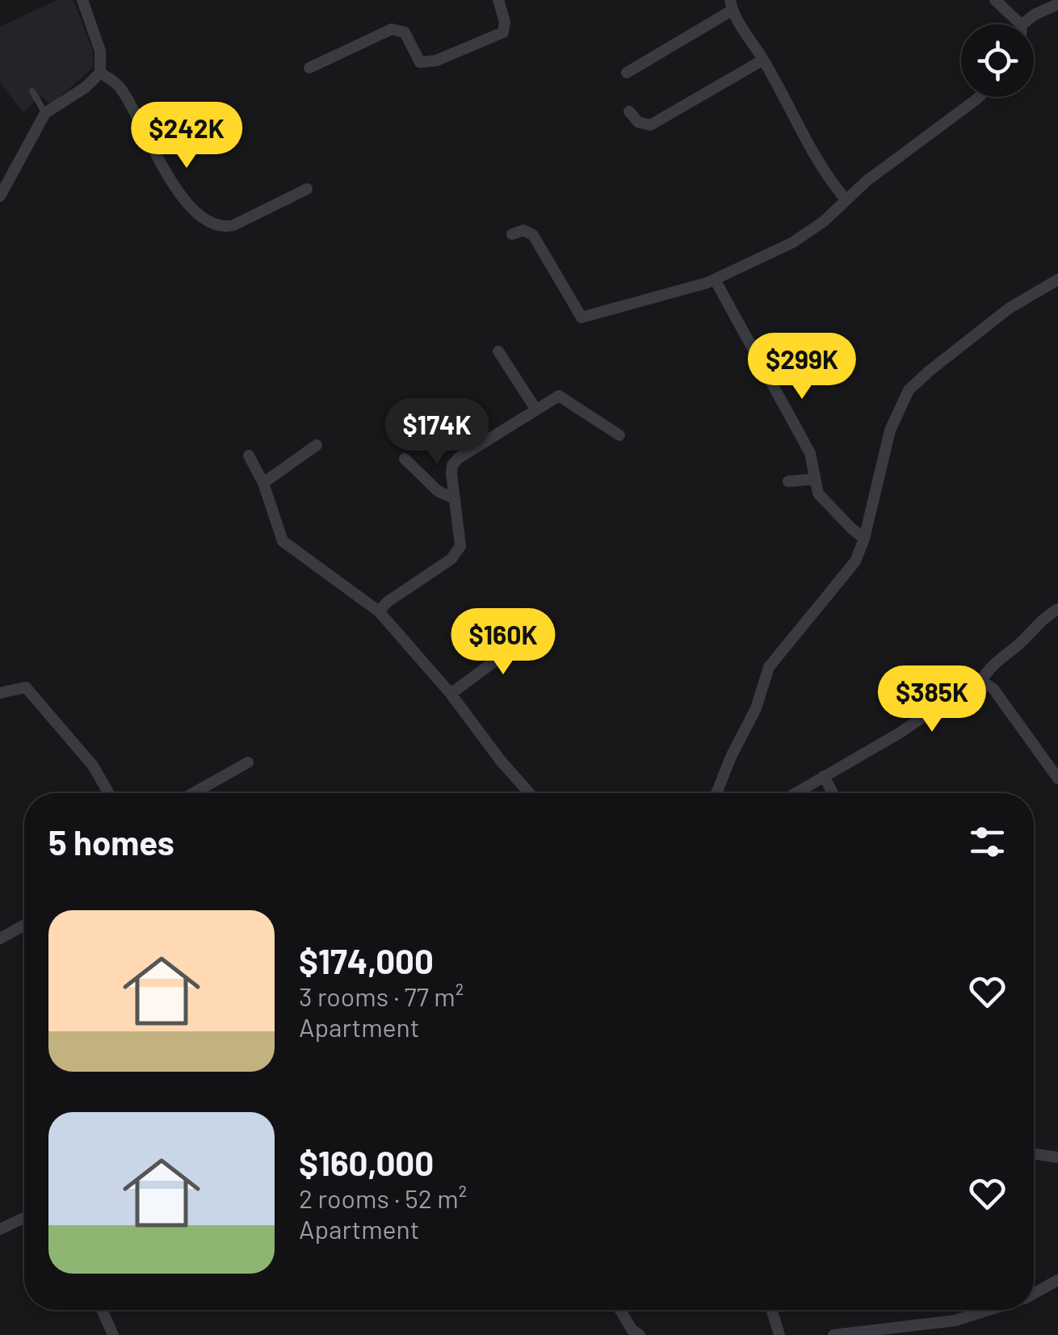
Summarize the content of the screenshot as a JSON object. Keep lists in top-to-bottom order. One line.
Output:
{"page":{"price":["$242K","$299K","$174K","$160K","$385K"],"heading":"5 homes","list":[{"name":"$174,000","note":"3 rooms · 77 m² · Apartment"},{"name":"$160,000","note":"2 rooms · 52 m² · Apartment"}]}}
